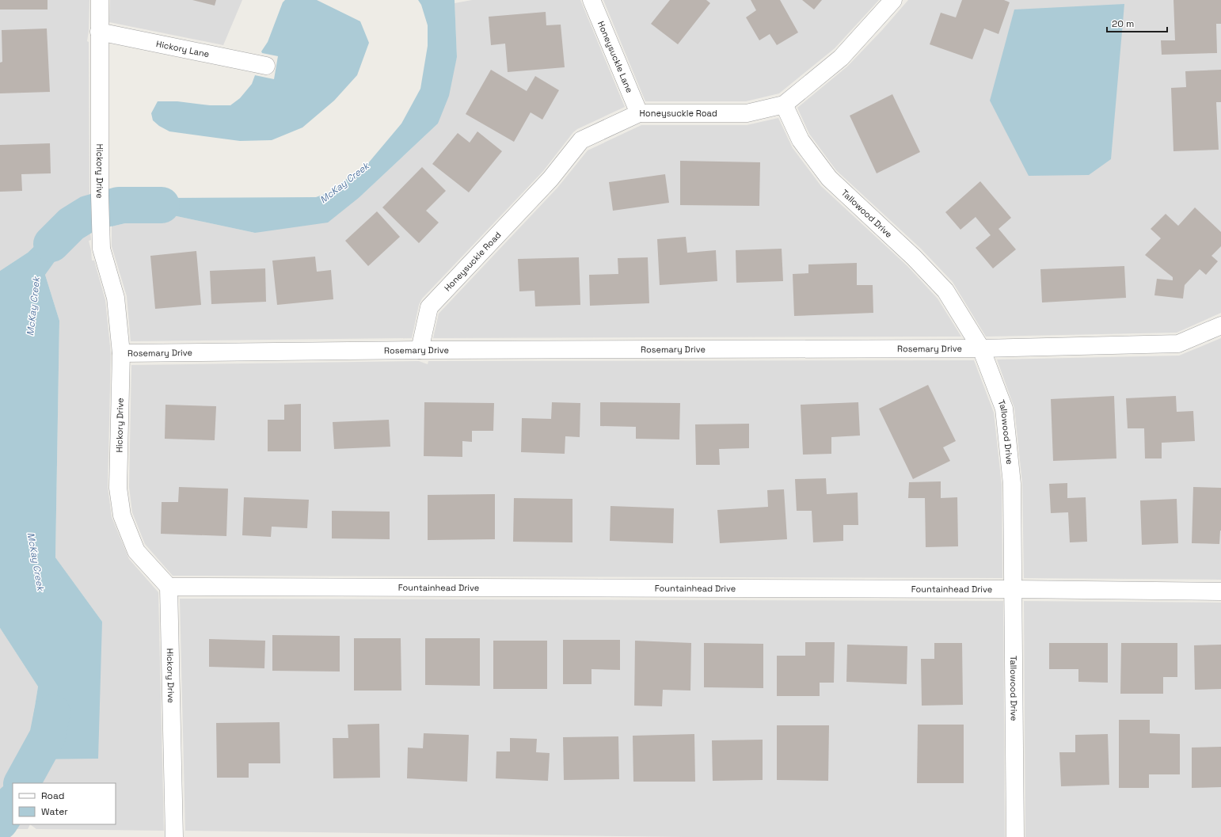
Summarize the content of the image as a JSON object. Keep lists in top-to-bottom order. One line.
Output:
{"streets":{"street":["Hickory Lane","Honeysuckle Lane","Honeysuckle Road","Hickory Drive","Tallowood Drive","Rosemary Drive","Fountainhead Drive"]},"crossings":[["Hickory Lane","Hickory Drive"],["Honeysuckle Lane","Honeysuckle Road"],["Honeysuckle Road","Tallowood Drive"],["Honeysuckle Road","Rosemary Drive"],["Hickory Drive","Rosemary Drive"],["Hickory Drive","Fountainhead Drive"],["Tallowood Drive","Rosemary Drive"],["Tallowood Drive","Fountainhead Drive"]],"water":["McKay Creek"],"legend":["Road","Water"],"scale_bar":"20 m"}
